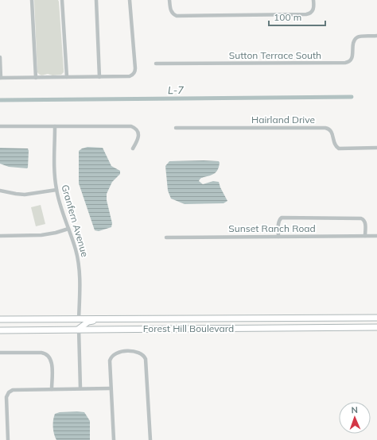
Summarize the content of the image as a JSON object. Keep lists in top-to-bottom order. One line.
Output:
{"streets":{"main road":["Forest Hill Boulevard"],"street":["Sutton Terrace South","Hairland Drive","Granfern Avenue","Sunset Ranch Road"]},"crossings":[["Granfern Avenue","Forest Hill Boulevard"]],"water":["L-7"],"scale_bar":"100 m","north":"top"}
